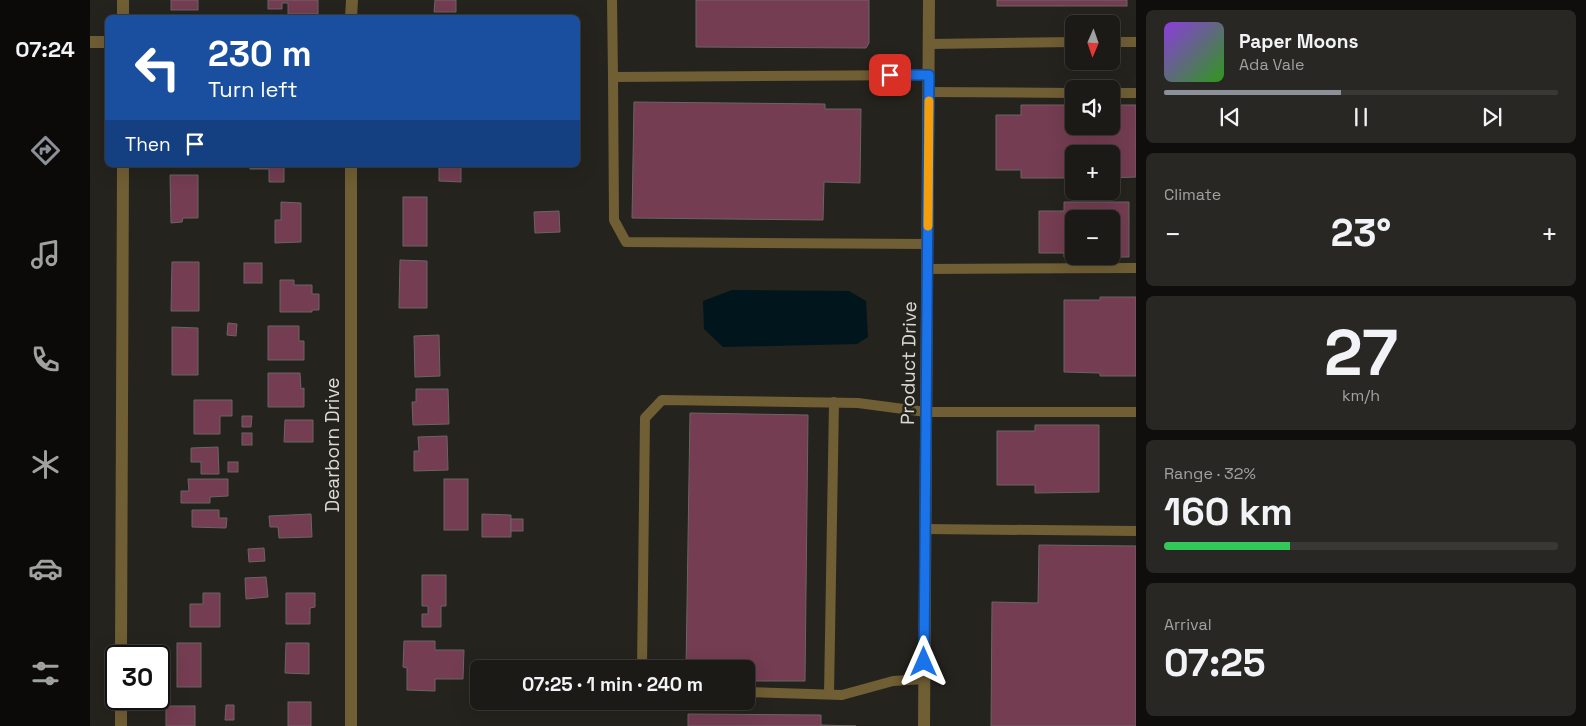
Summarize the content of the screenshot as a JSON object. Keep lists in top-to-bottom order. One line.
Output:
{"streets":{"street":["Product Drive","Dearborn Drive"]},"north":"bottom","page":{"tabs":"07:24","map_buttons":["+","−"],"turn":["230 m","Turn left"],"song":["Paper Moons","Ada Vale"],"then":"Then","tile":["Climate",["27","km/h"],["Range · 32%","160 km"],["Arrival","07:25"]],"heat":["−","23°","+"],"limit":"30","trip":"07:25 · 1 min · 240 m"}}
